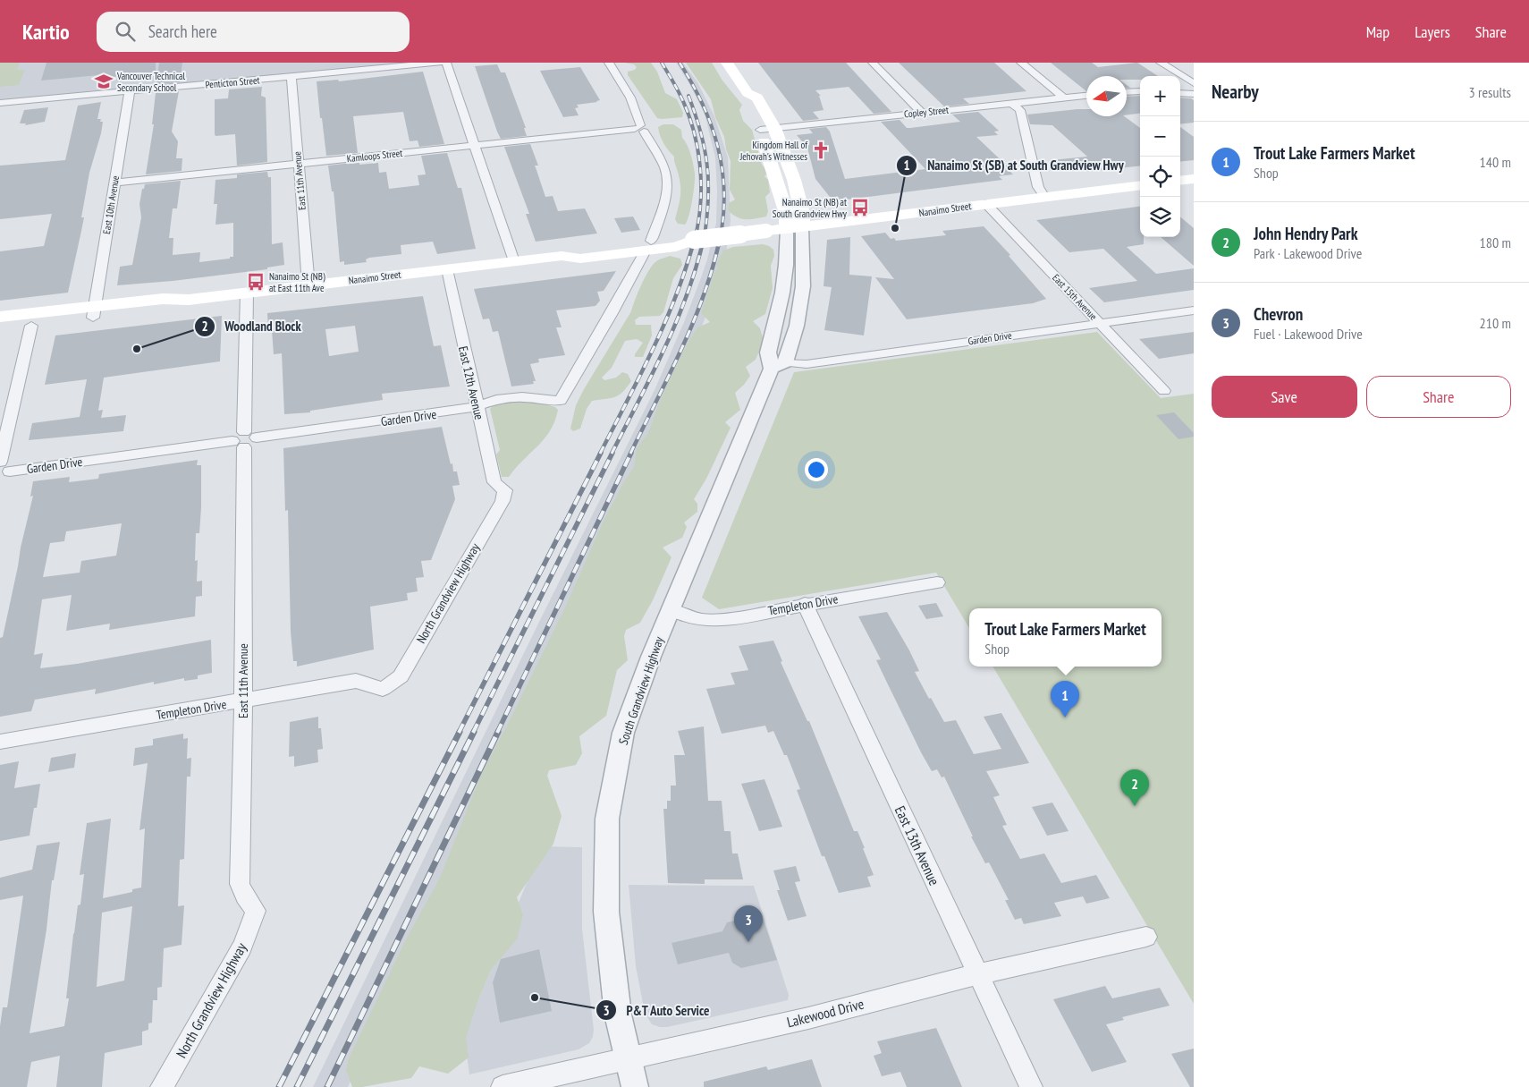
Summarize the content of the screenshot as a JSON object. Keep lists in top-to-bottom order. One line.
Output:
{"streets":{"main road":["Nanaimo Street","South Grandview Highway"],"street":["Penticton Street","Copley Street","Kamloops Street","East 11th Avenue","East 10th Avenue","East 15th Avenue","Garden Drive","East 12th Avenue","North Grandview Highway","Templeton Drive","East 13th Avenue","Lakewood Drive"]},"crossings":[["Penticton Street","East 11th Avenue"],["Penticton Street","East 10th Avenue"],["Copley Street","South Grandview Highway"],["Kamloops Street","East 11th Avenue"],["Kamloops Street","East 10th Avenue"],["East 11th Avenue","Nanaimo Street"],["East 11th Avenue","Garden Drive"],["East 11th Avenue","North Grandview Highway"],["East 11th Avenue","Templeton Drive"],["East 10th Avenue","Nanaimo Street"],["Nanaimo Street","East 15th Avenue"],["Nanaimo Street","Garden Drive"],["Nanaimo Street","East 12th Avenue"],["Nanaimo Street","South Grandview Highway"],["East 15th Avenue","Garden Drive"],["Garden Drive","East 12th Avenue"],["Garden Drive","South Grandview Highway"],["East 12th Avenue","North Grandview Highway"],["North Grandview Highway","Templeton Drive"],["Templeton Drive","South Grandview Highway"],["Templeton Drive","East 13th Avenue"],["South Grandview Highway","Lakewood Drive"],["East 13th Avenue","Lakewood Drive"]],"places":{"school or university":["Vancouver Technical Secondary School"],"church":["Kingdom Hall of Jehovah's Witnesses"],"bus stop":["Nanaimo St (NB) at South Grandview Hwy","Nanaimo St (NB) at East 11th Ave"],"other":["Nanaimo St (SB) at South Grandview Hwy","Woodland Block","P&T Auto Service"]},"north":"left","page":{"header":"Kartio","search":"Search here","nav":["Map","Layers","Share"],"heading":["Nearby","3 results"],"map_buttons":["+","−"],"list":[{"mark":"1","name":"Trout Lake Farmers Market","note":"Shop","value":"140 m"},{"mark":"2","name":"John Hendry Park","note":"Park · Lakewood Drive","value":"180 m"},{"mark":"3","name":"Chevron","note":"Fuel · Lakewood Drive","value":"210 m"}],"buttons":["Save","Share"],"popup":["Trout Lake Farmers Market","Shop"],"pins":["1","2","3"]}}
